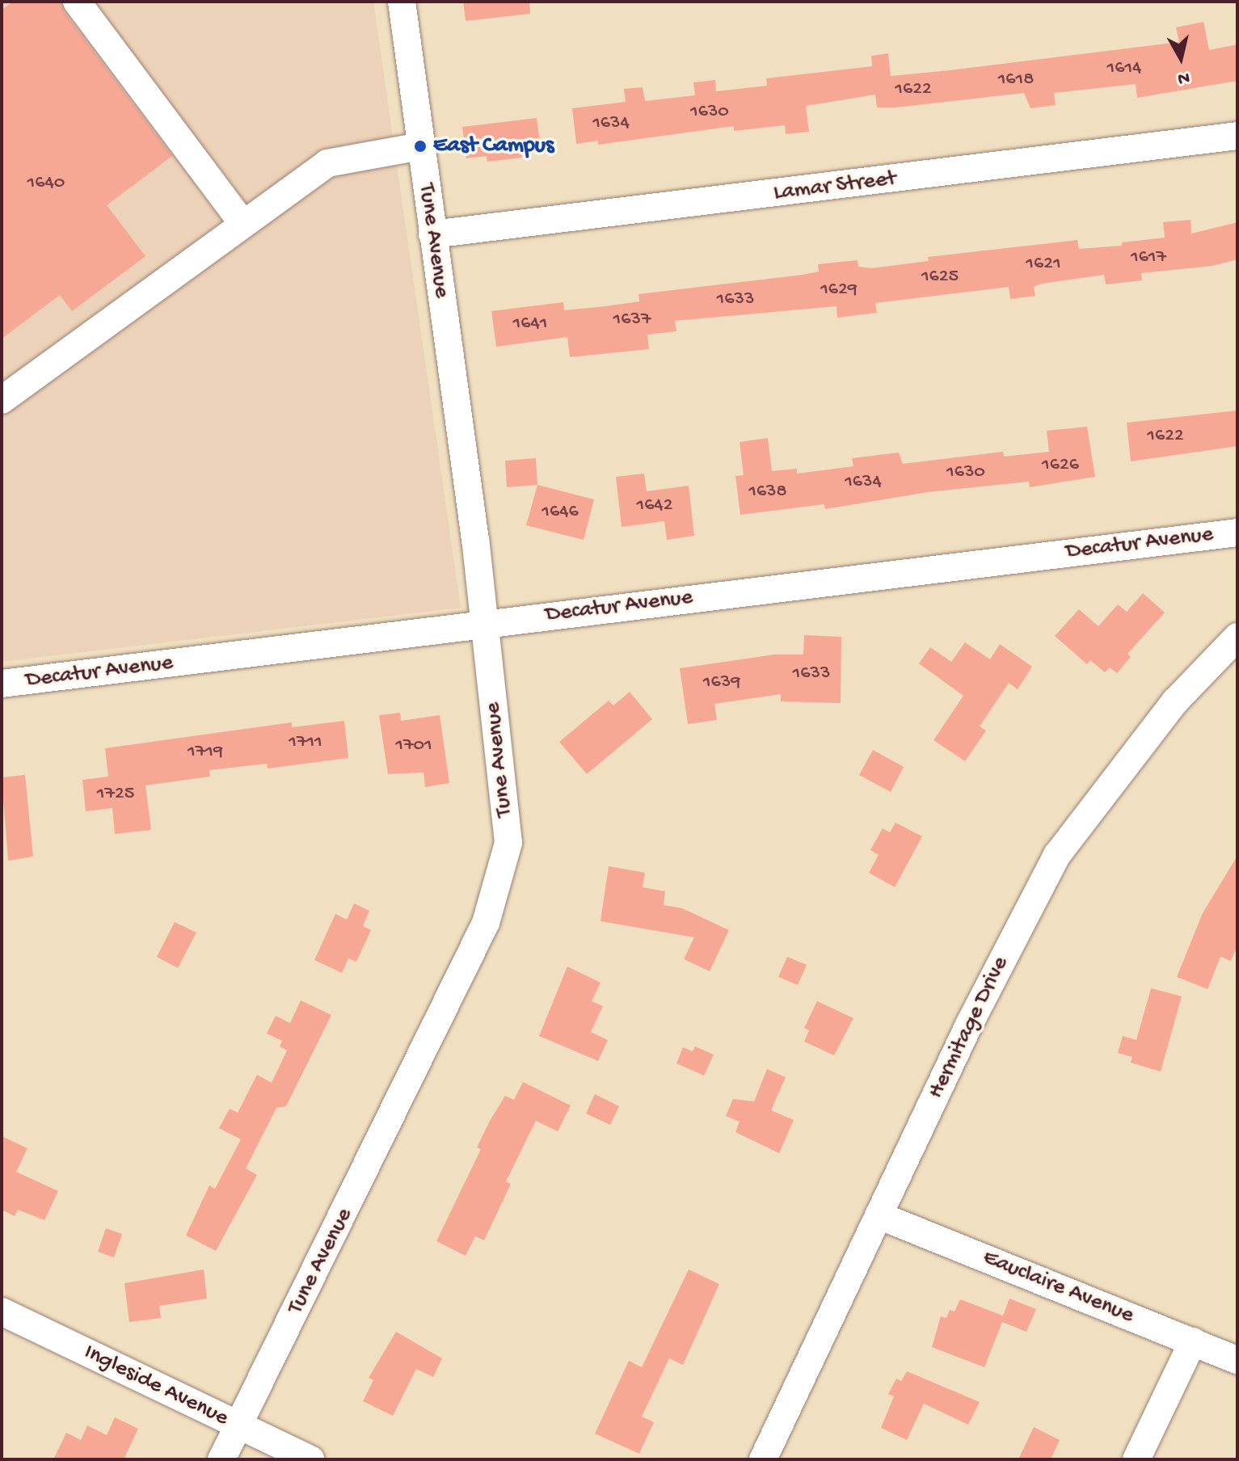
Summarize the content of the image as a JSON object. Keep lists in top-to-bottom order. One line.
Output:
{"streets":{"street":["Lamar Street","Tune Avenue","Decatur Avenue","Hermitage Drive","Eauclaire Avenue","Ingleside Avenue"]},"crossings":[["Lamar Street","Tune Avenue"],["Tune Avenue","Decatur Avenue"],["Tune Avenue","Ingleside Avenue"],["Hermitage Drive","Eauclaire Avenue"]],"places":["East Campus"],"house_numbers":["1614","1618","1622","1630","1634","1640","1617","1621","1625","1629","1633","1637","1641","1622","1626","1630","1634","1638","1642","1646","1633","1639","1711","1701","1719","1725"],"north":"bottom"}
